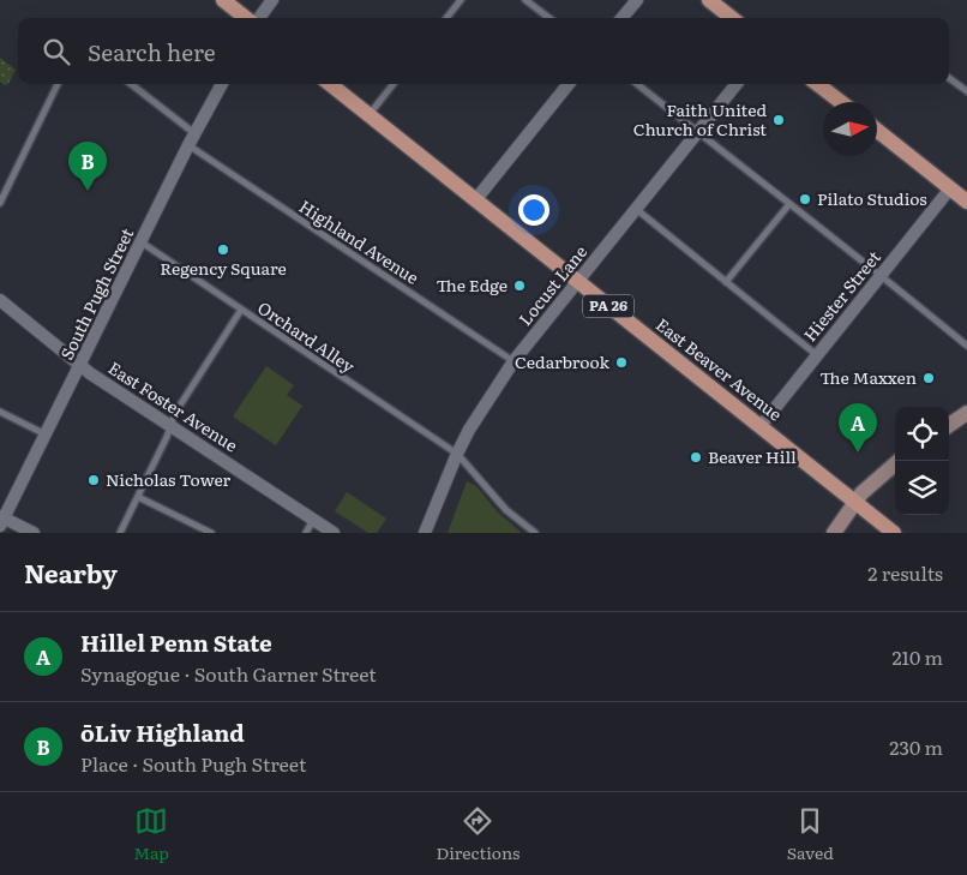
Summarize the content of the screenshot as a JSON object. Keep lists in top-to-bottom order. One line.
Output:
{"streets":{"main road":["PA 26","East Beaver Avenue"],"street":["Locust Lane","South Pugh Street","Hiester Street","East Foster Avenue"],"lane":["Highland Avenue","Orchard Alley"]},"crossings":[["Highland Avenue","Locust Lane"],["Highland Avenue","South Pugh Street"],["Locust Lane","Orchard Alley"],["Locust Lane","East Beaver Avenue"],["South Pugh Street","Orchard Alley"],["South Pugh Street","East Foster Avenue"],["Hiester Street","East Beaver Avenue"]],"places":["Faith United Church of Christ","Pilato Studios","Regency Square","The Edge","Cedarbrook","The Maxxen","Beaver Hill","Nicholas Tower"],"north":"right","page":{"search":"Search here","pins":["B","A"],"heading":["Nearby","2 results"],"list":[{"mark":"A","name":"Hillel Penn State","note":"Synagogue · South Garner Street","value":"210 m"},{"mark":"B","name":"ōLiv Highland","note":"Place · South Pugh Street","value":"230 m"}],"nav":["Map","Directions","Saved"]}}
